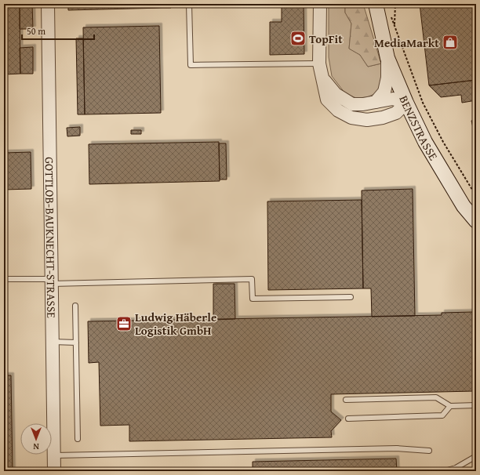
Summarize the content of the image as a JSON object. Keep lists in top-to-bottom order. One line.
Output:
{"streets":{"main road":["BENZSTRASSE"],"street":["GOTTLOB-BAUKNECHT-STRASSE"]},"places":{"sports":["TopFit"],"shop":["MediaMarkt"],"office":["Ludwig Häberle Logistik GmbH"]},"scale_bar":"50 m","north":"bottom"}
